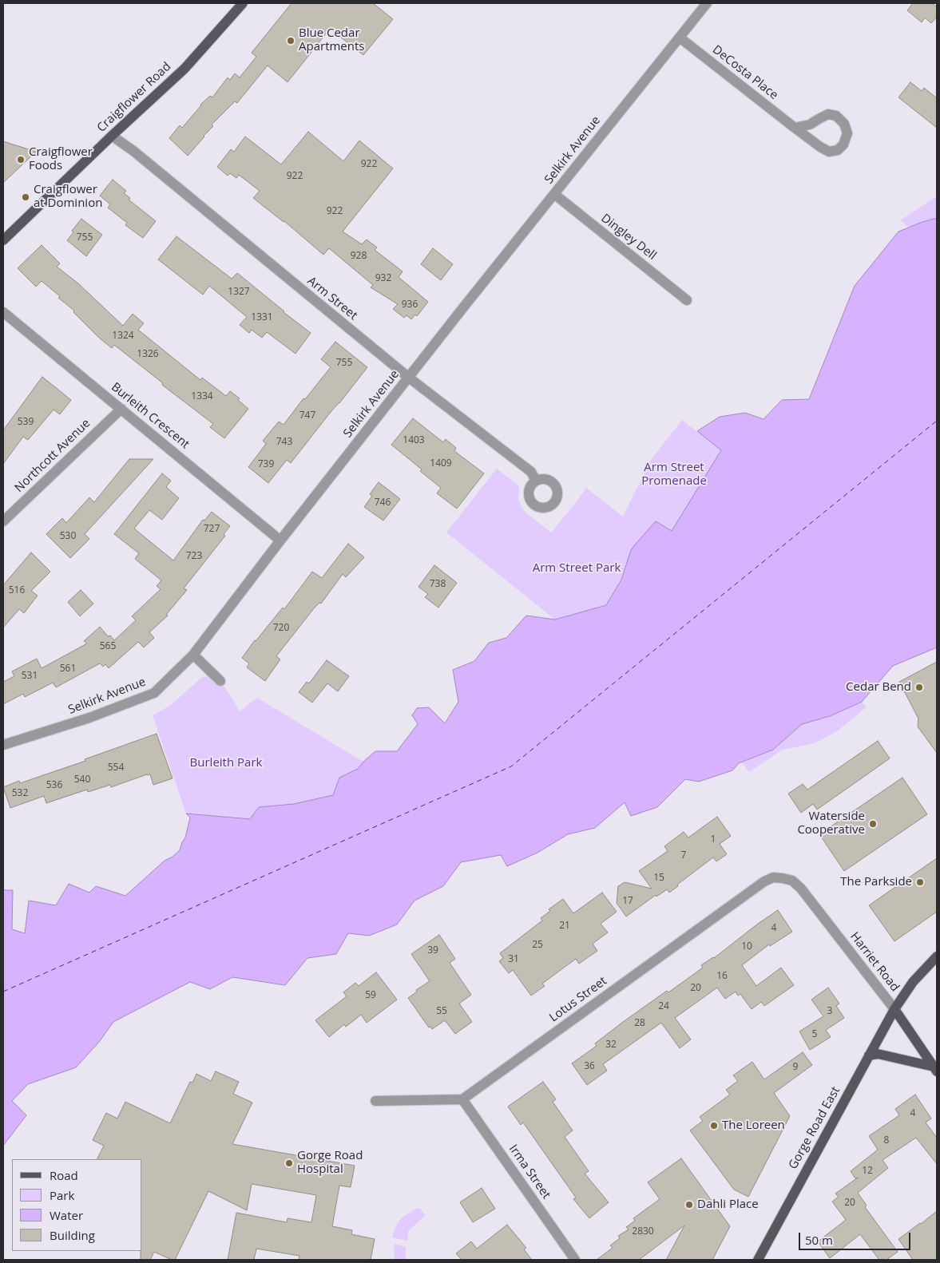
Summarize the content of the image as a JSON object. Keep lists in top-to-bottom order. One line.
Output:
{"streets":{"main road":["Craigflower Road","Harriet Road","Gorge Road East"],"street":["DeCosta Place","Selkirk Avenue","Dingley Dell","Arm Street","Burleith Crescent","Northcott Avenue","Lotus Street","Irma Street"]},"crossings":[["DeCosta Place","Selkirk Avenue"],["Craigflower Road","Arm Street"],["Selkirk Avenue","Dingley Dell"],["Selkirk Avenue","Arm Street"],["Selkirk Avenue","Burleith Crescent"],["Burleith Crescent","Northcott Avenue"],["Harriet Road","Lotus Street"],["Harriet Road","Gorge Road East"],["Lotus Street","Irma Street"]],"parks":["Arm Street Promenade","Arm Street Park","Burleith Park"],"places":["Blue Cedar Apartments","Craigflower Foods","Craigflower at Dominion","Cedar Bend","Waterside Cooperative","The Parkside","The Loreen","Gorge Road Hospital","Dahli Place"],"house_numbers":["922","922","922","755","928","932","1327","936","1331","1324","1326","755","1334","747","539","1403","743","1409","739","746","727","530","723","738","516","720","565","561","531","554","540","536","532","1","7","15","17","21","4","25","10","39","31","16","20","59","24","55","3","28","5","32","36","9","4","8","12","20","2830"],"legend":["Road","Park","Water","Building"],"scale_bar":"50 m"}
